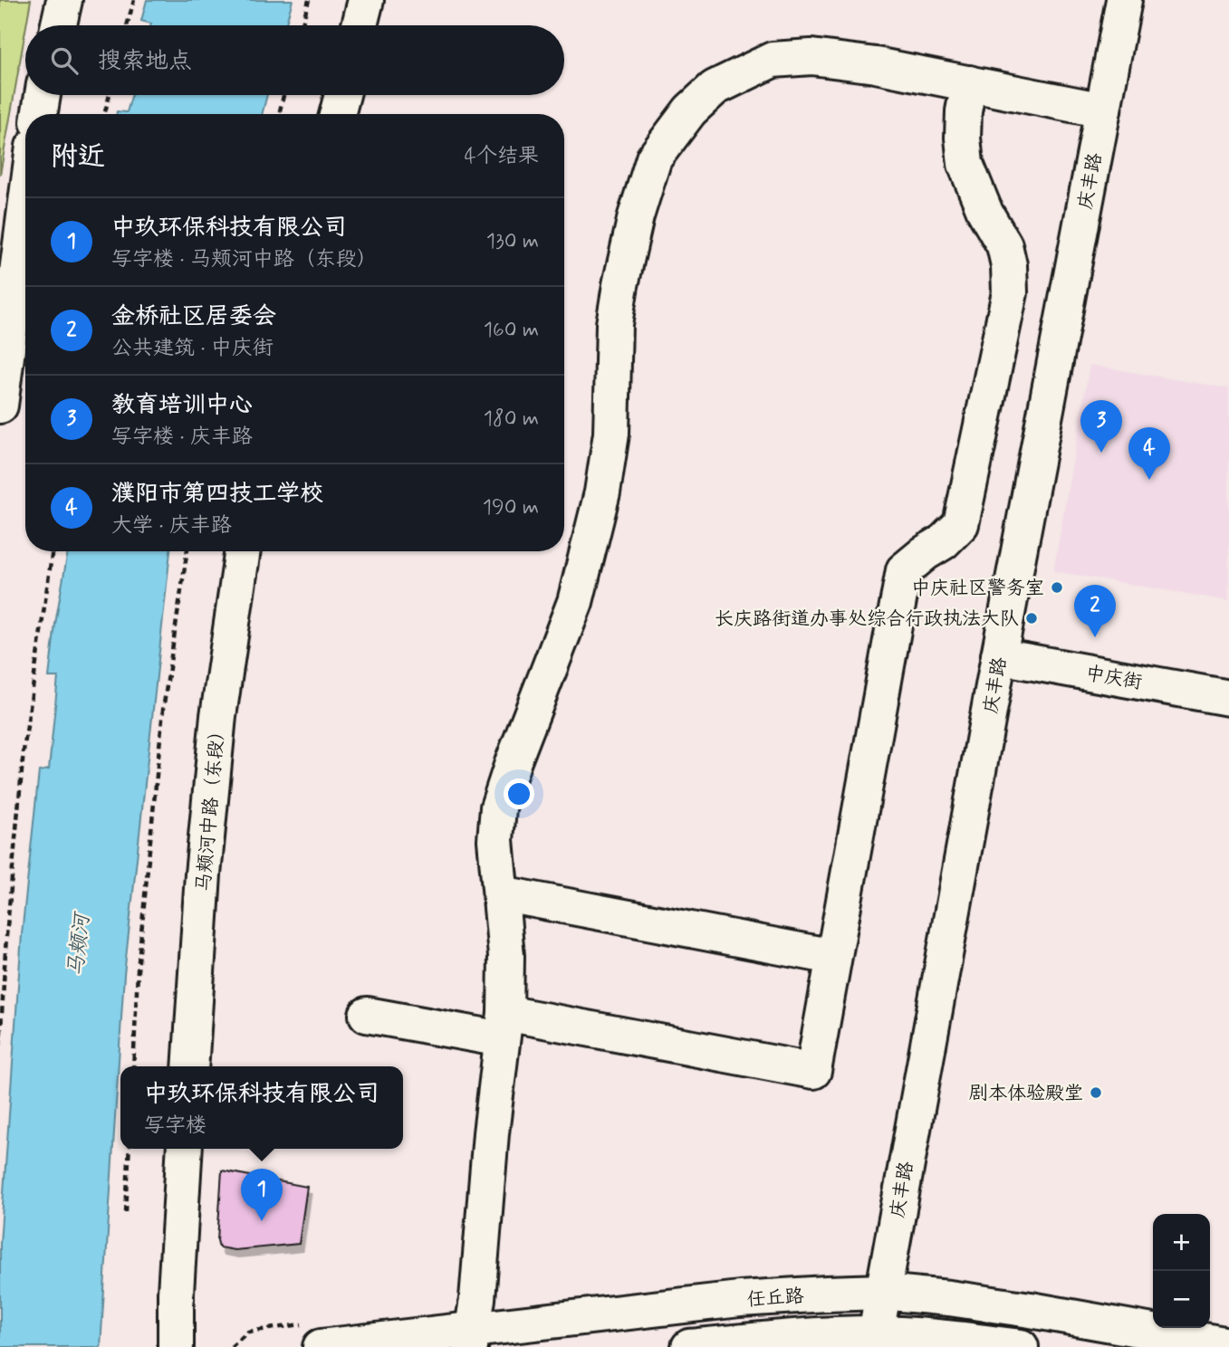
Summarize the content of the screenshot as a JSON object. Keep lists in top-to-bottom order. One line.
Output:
{"streets":{"street":["庆丰路","中庆街","马颊河中路（东段）","任丘路"]},"crossings":[["庆丰路","中庆街"],["庆丰路","任丘路"]],"water":["马颊河"],"places":["中庆社区警务室","长庆路街道办事处综合行政执法大队","剧本体验殿堂"],"page":{"search":"搜索地点","heading":["附近","4个结果"],"list":[{"mark":"1","name":"中玖环保科技有限公司","note":"写字楼 · 马颊河中路（东段）","value":"130 m"},{"mark":"2","name":"金桥社区居委会","note":"公共建筑 · 中庆街","value":"160 m"},{"mark":"3","name":"教育培训中心","note":"写字楼 · 庆丰路","value":"180 m"},{"mark":"4","name":"濮阳市第四技工学校","note":"大学 · 庆丰路","value":"190 m"}],"pins":["3","4","2","1"],"popup":["中玖环保科技有限公司","写字楼"],"map_buttons":["+","−"]}}
